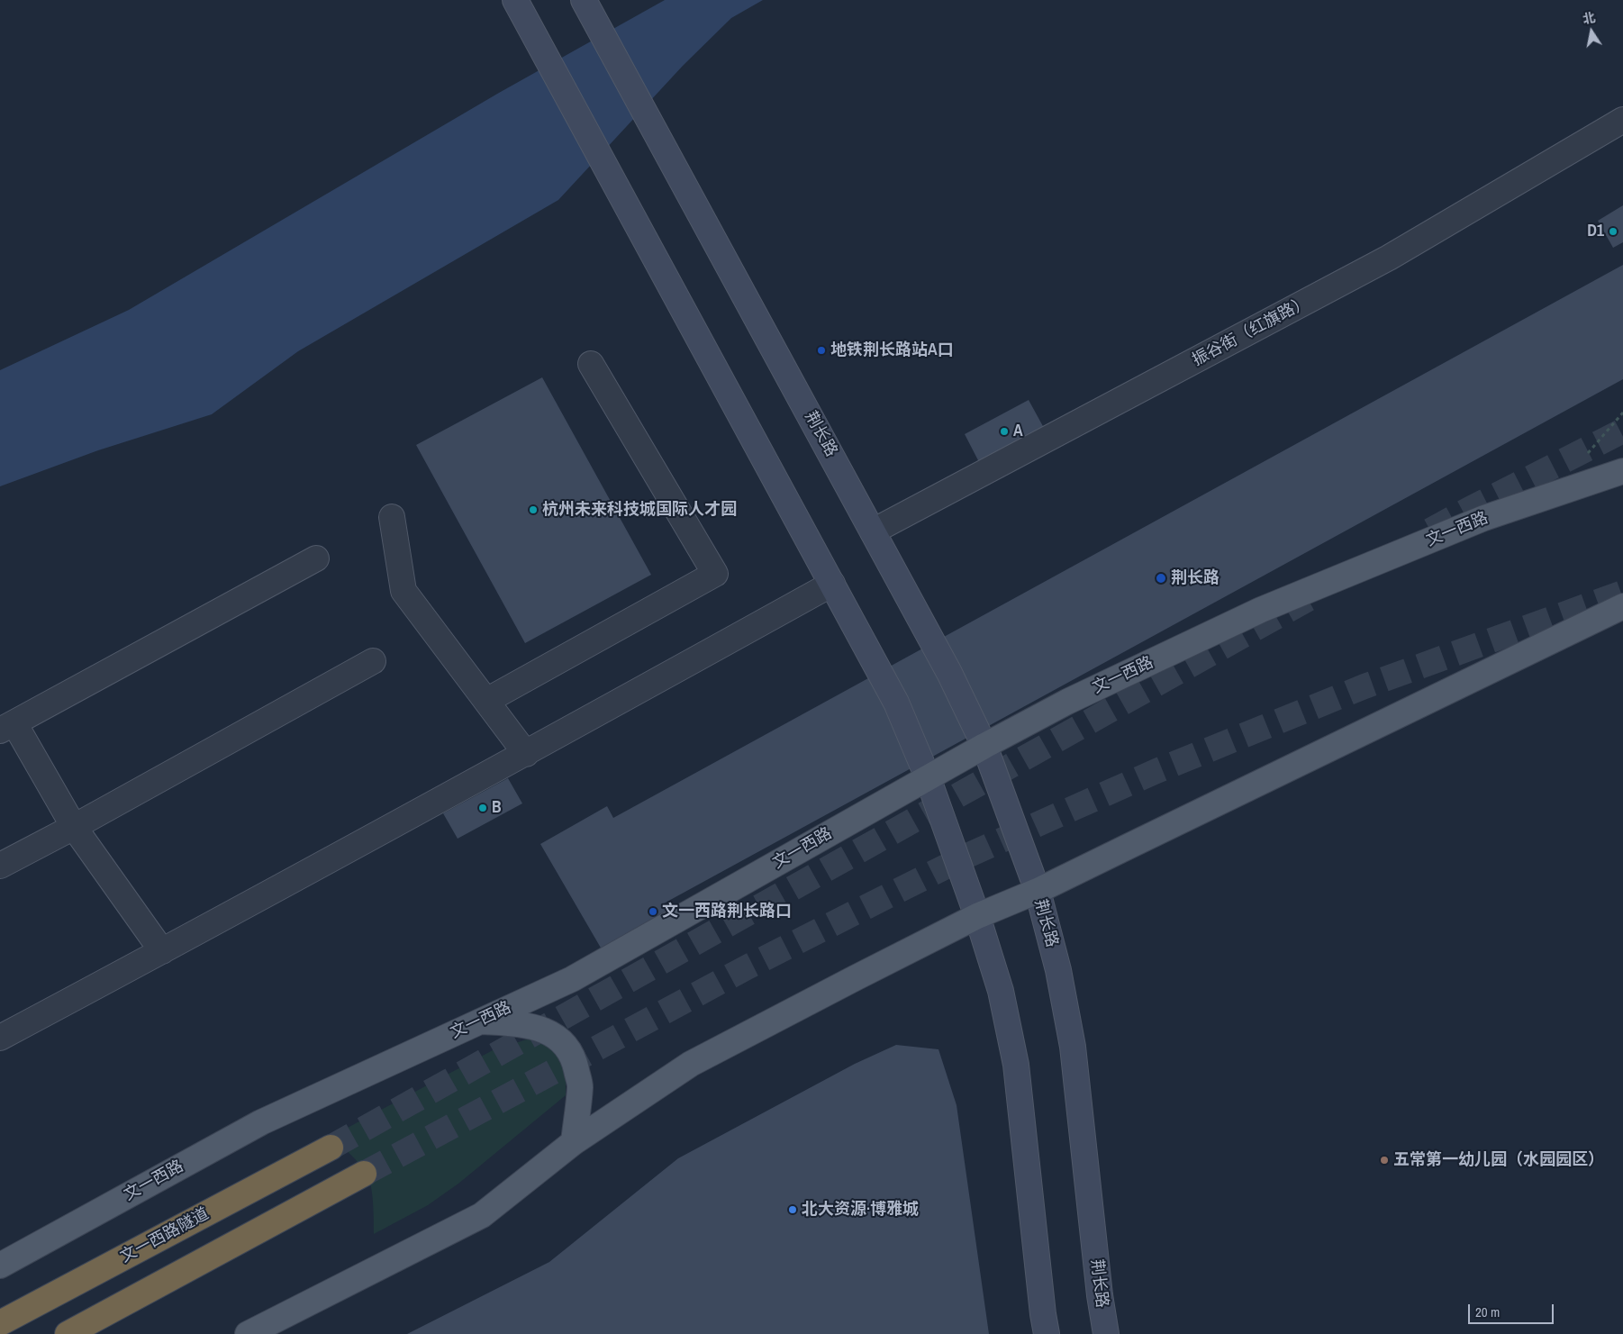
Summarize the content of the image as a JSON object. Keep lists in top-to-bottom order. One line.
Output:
{"streets":{"highway":["文一西路隧道"],"main road":["荆长路","文一西路"],"street":["振谷街（红旗路）"]},"crossings":[["振谷街（红旗路）","荆长路"],["荆长路","文一西路"]],"places":["D1","地铁荆长路站A口","A","杭州未来科技城国际人才园","荆长路","B","文一西路荆长路口","五常第一幼儿园（水园园区）","北大资源·博雅城"],"scale_bar":"20 m","north":"top"}
